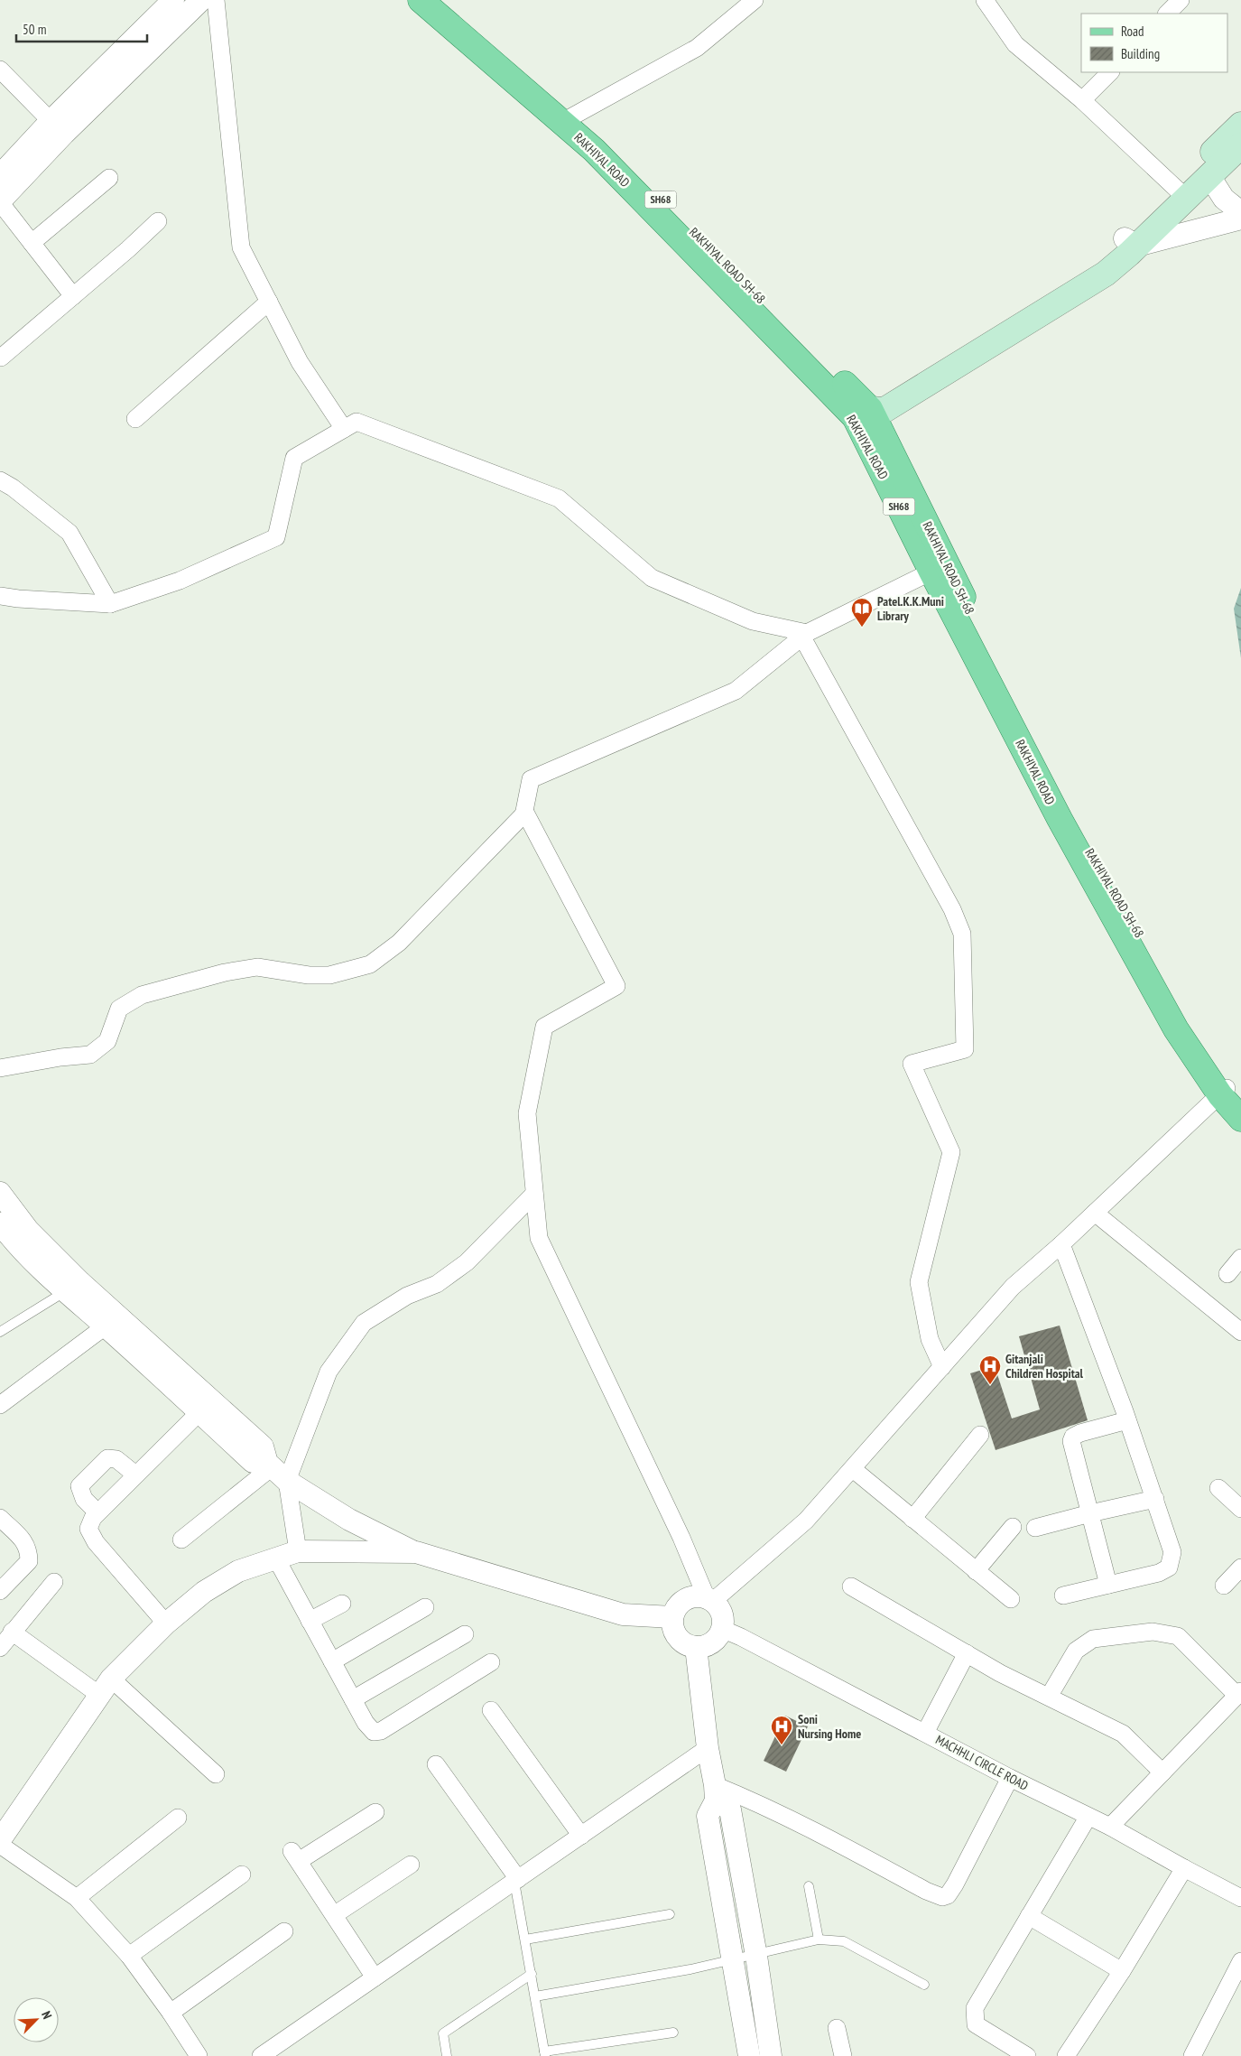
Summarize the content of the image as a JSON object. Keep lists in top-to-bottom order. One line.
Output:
{"streets":{"main road":["RAKHIYAL ROAD","SH68"],"street":["MACHHLI CIRCLE ROAD"]},"crossings":[["RAKHIYAL ROAD","SH68"]],"places":{"library":["Patel.K.K.Muni Library"],"hospital":["Gitanjali Children Hospital","Soni Nursing Home"]},"legend":["Road","Building"],"scale_bar":"50 m","north":"top right"}
